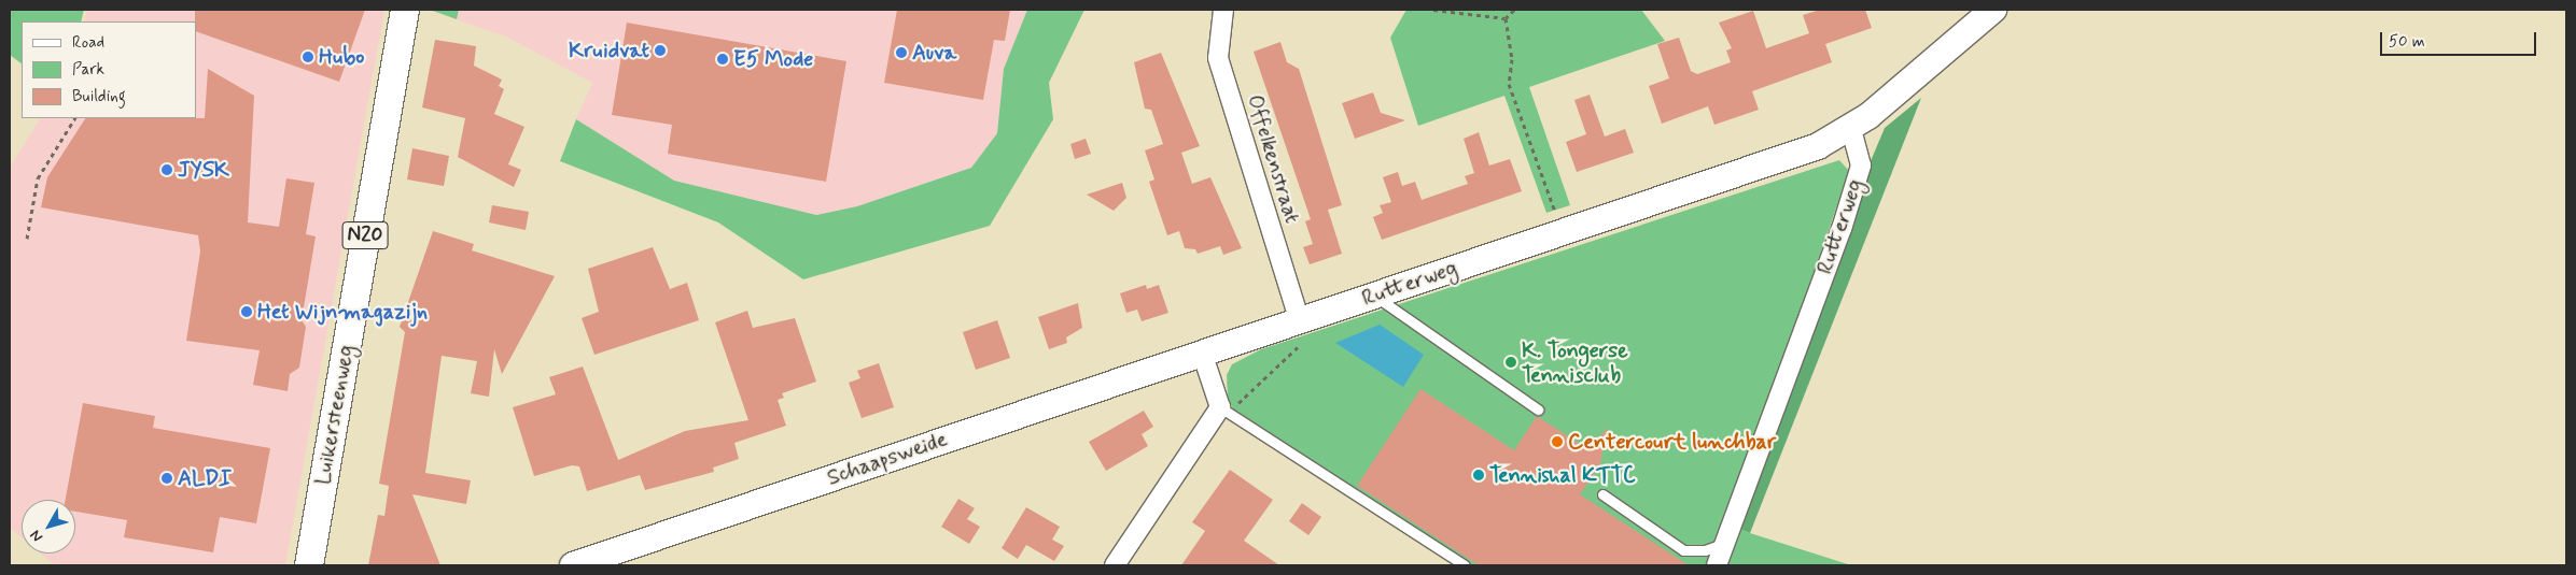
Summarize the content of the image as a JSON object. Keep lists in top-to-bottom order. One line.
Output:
{"streets":{"main road":["N20","Luikersteenweg"],"street":["Offelkenstraat","Rutterweg","Schaapsweide"]},"crossings":[["Offelkenstraat","Rutterweg"],["Rutterweg","Schaapsweide"]],"places":["Kruidvat","Auva","Hubo","E5 Mode","JYSK","Het Wijnmagazijn","K. Tongerse Tennisclub","Centercourt lunchbar","Tennishal KTTC","ALDI"],"legend":["Road","Park","Building"],"scale_bar":"50 m","north":"bottom left"}
